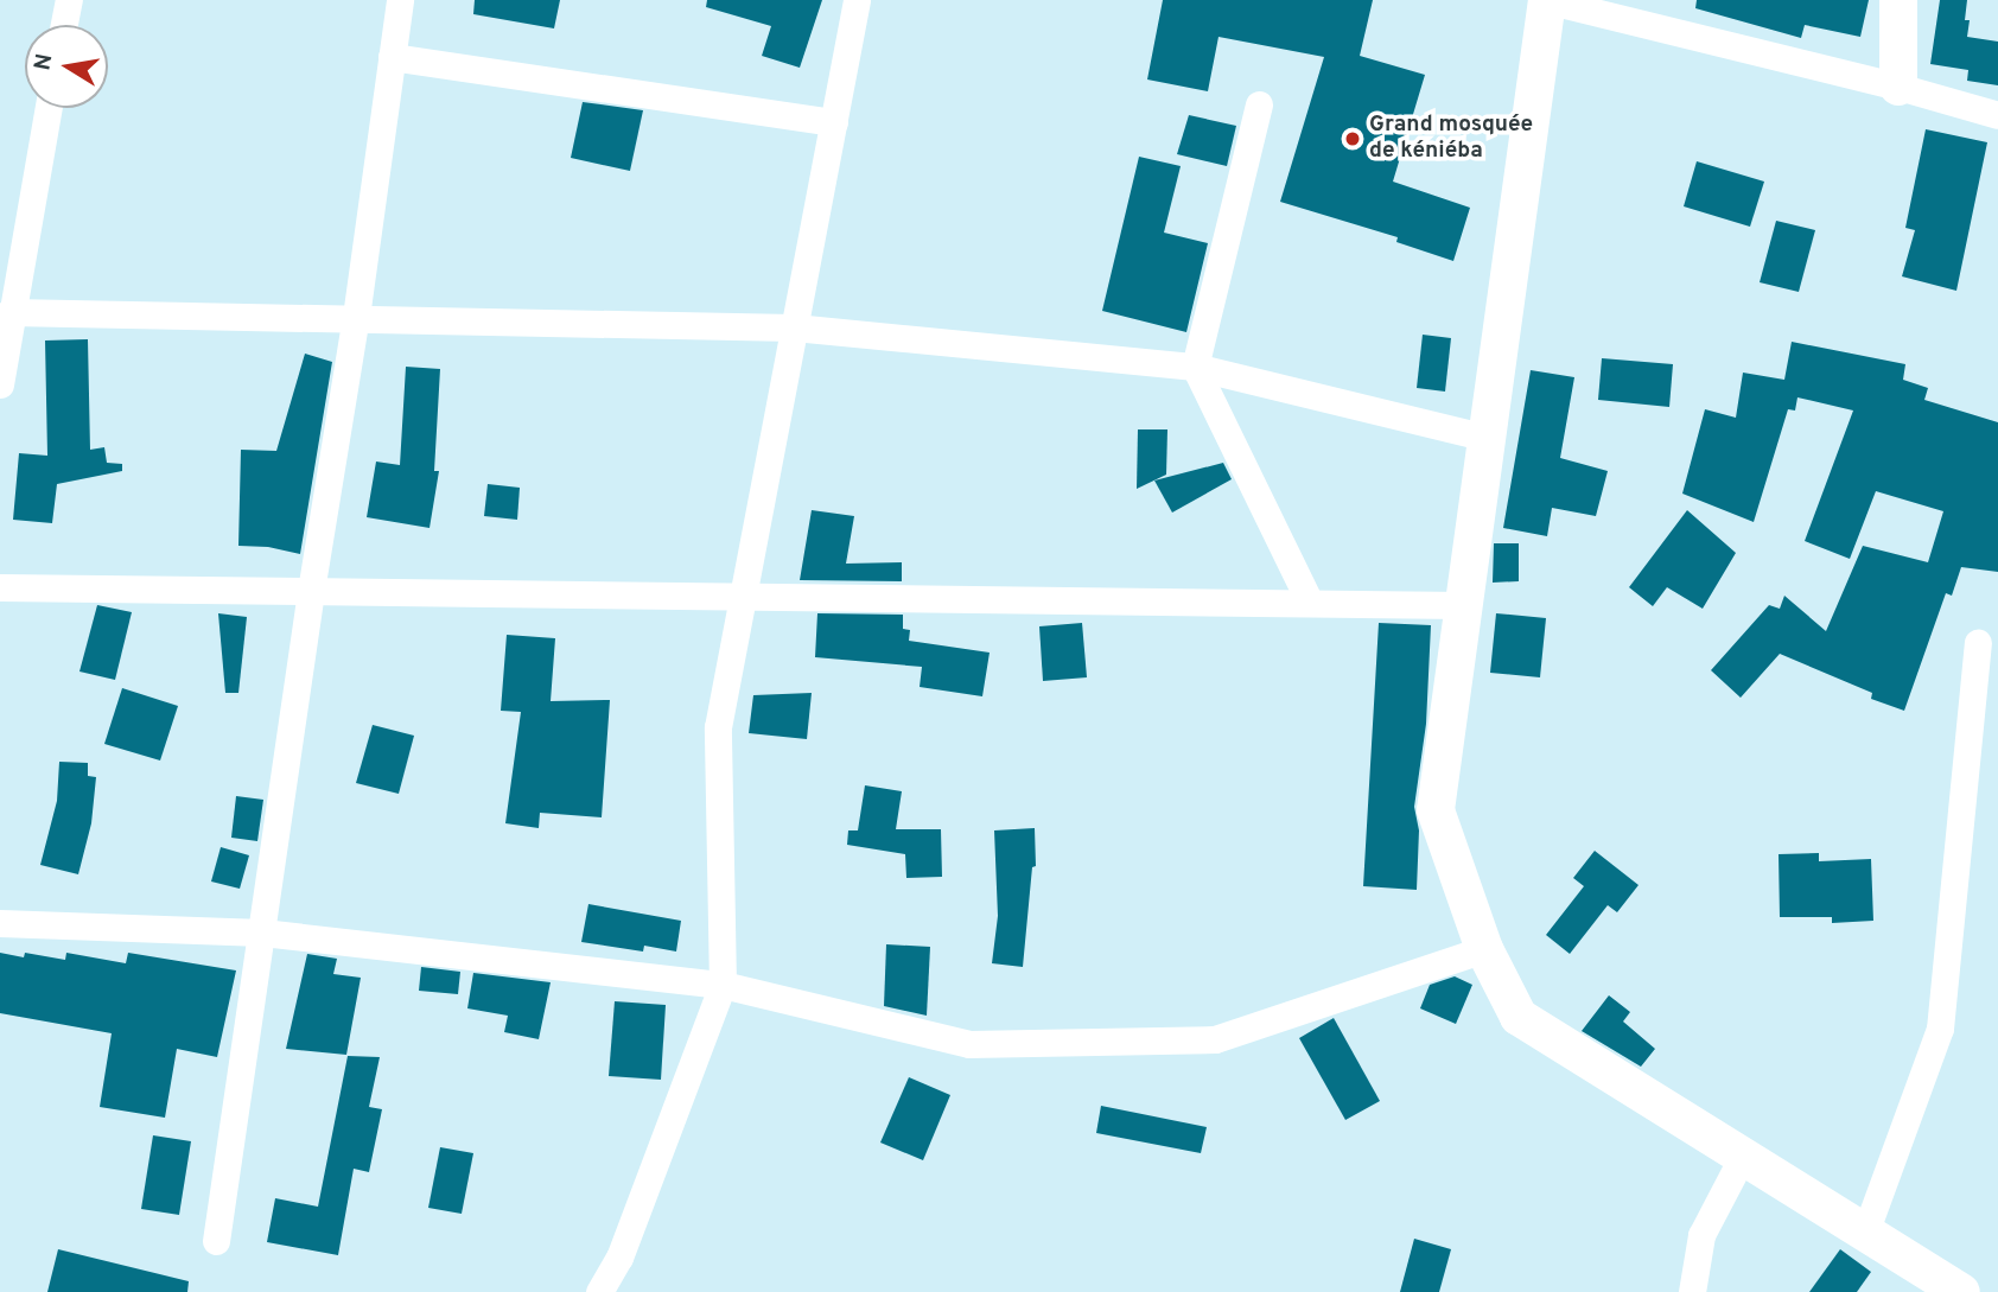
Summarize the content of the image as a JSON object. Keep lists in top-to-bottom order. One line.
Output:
{"places":["Grand mosquée de kéniéba"],"north":"left"}
